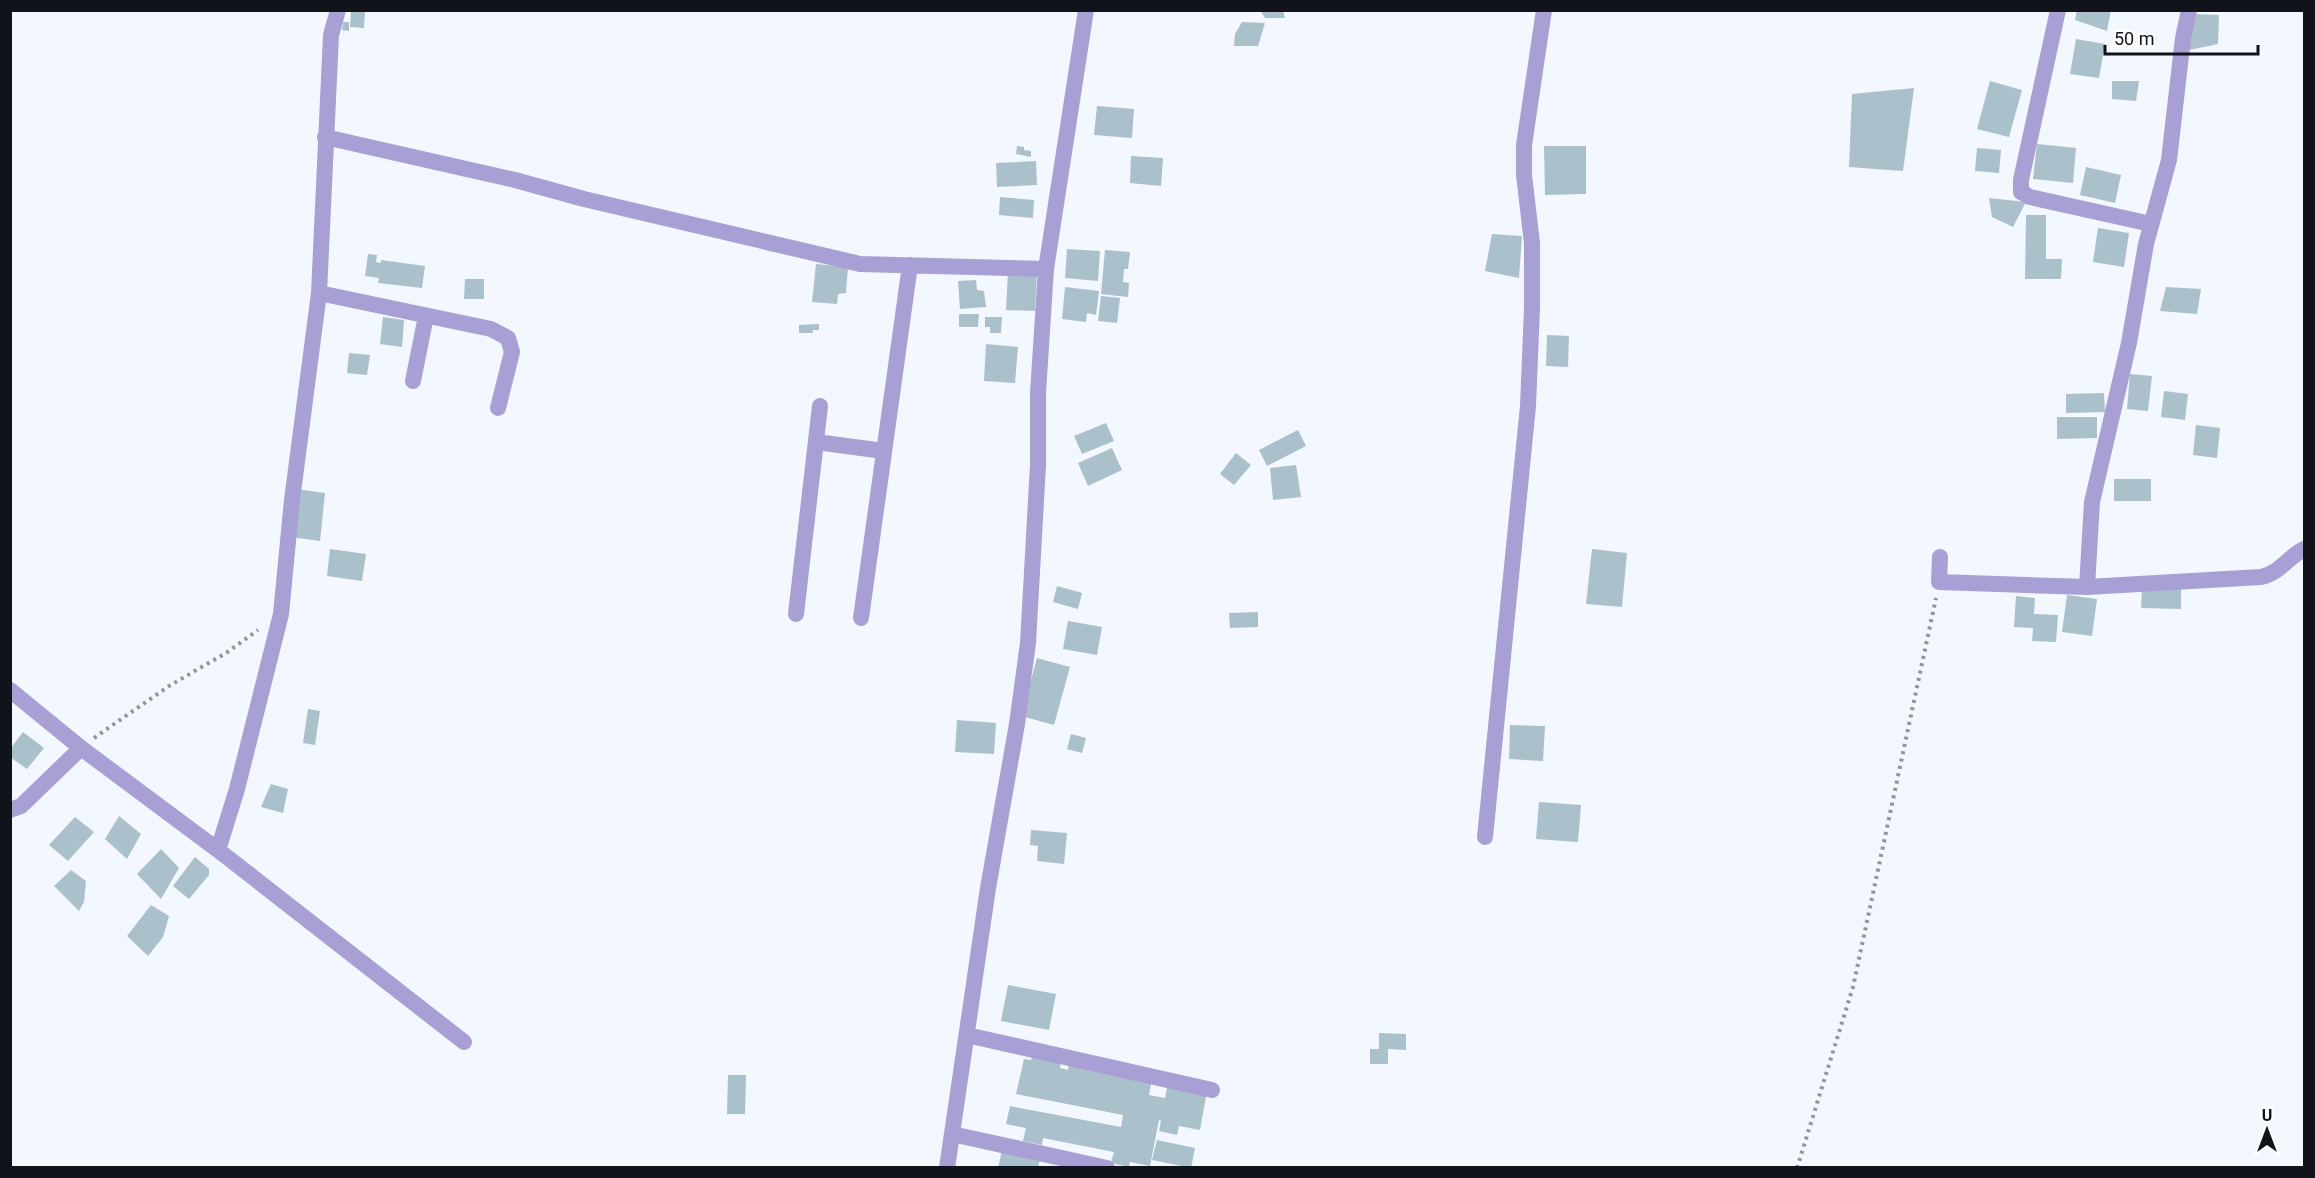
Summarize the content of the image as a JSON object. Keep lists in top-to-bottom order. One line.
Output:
{"scale_bar":"50 m","north":"top"}
